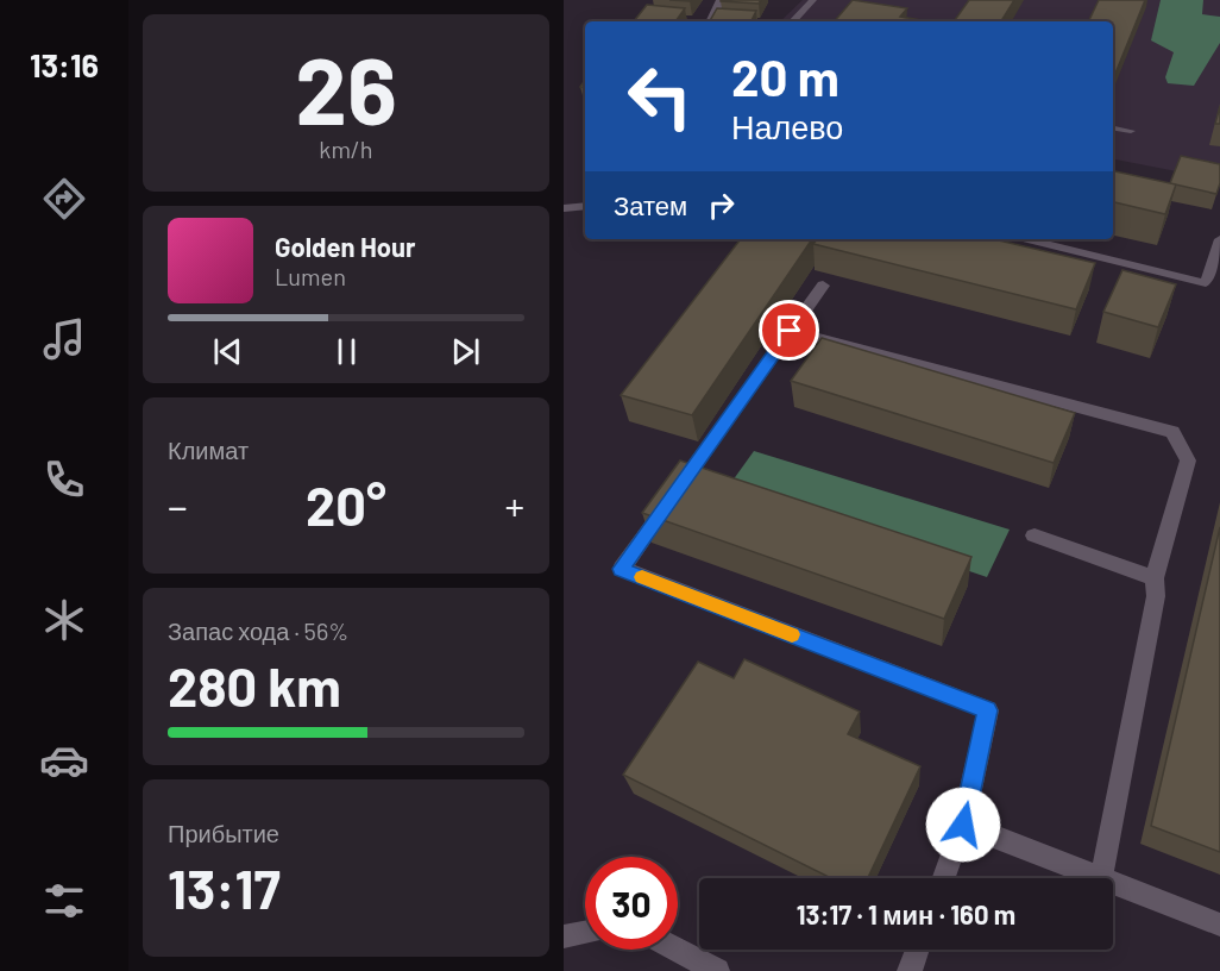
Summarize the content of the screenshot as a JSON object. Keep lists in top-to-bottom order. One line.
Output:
{"page":{"tabs":"13:16","tile":[["26","km/h"],"Климат",["Запас хода · 56%","280 km"],["Прибытие","13:17"]],"turn":["20 m","Налево"],"then":"Затем","song":["Golden Hour","Lumen"],"heat":["−","20°","+"],"limit":"30","trip":"13:17 · 1 мин · 160 m"}}
